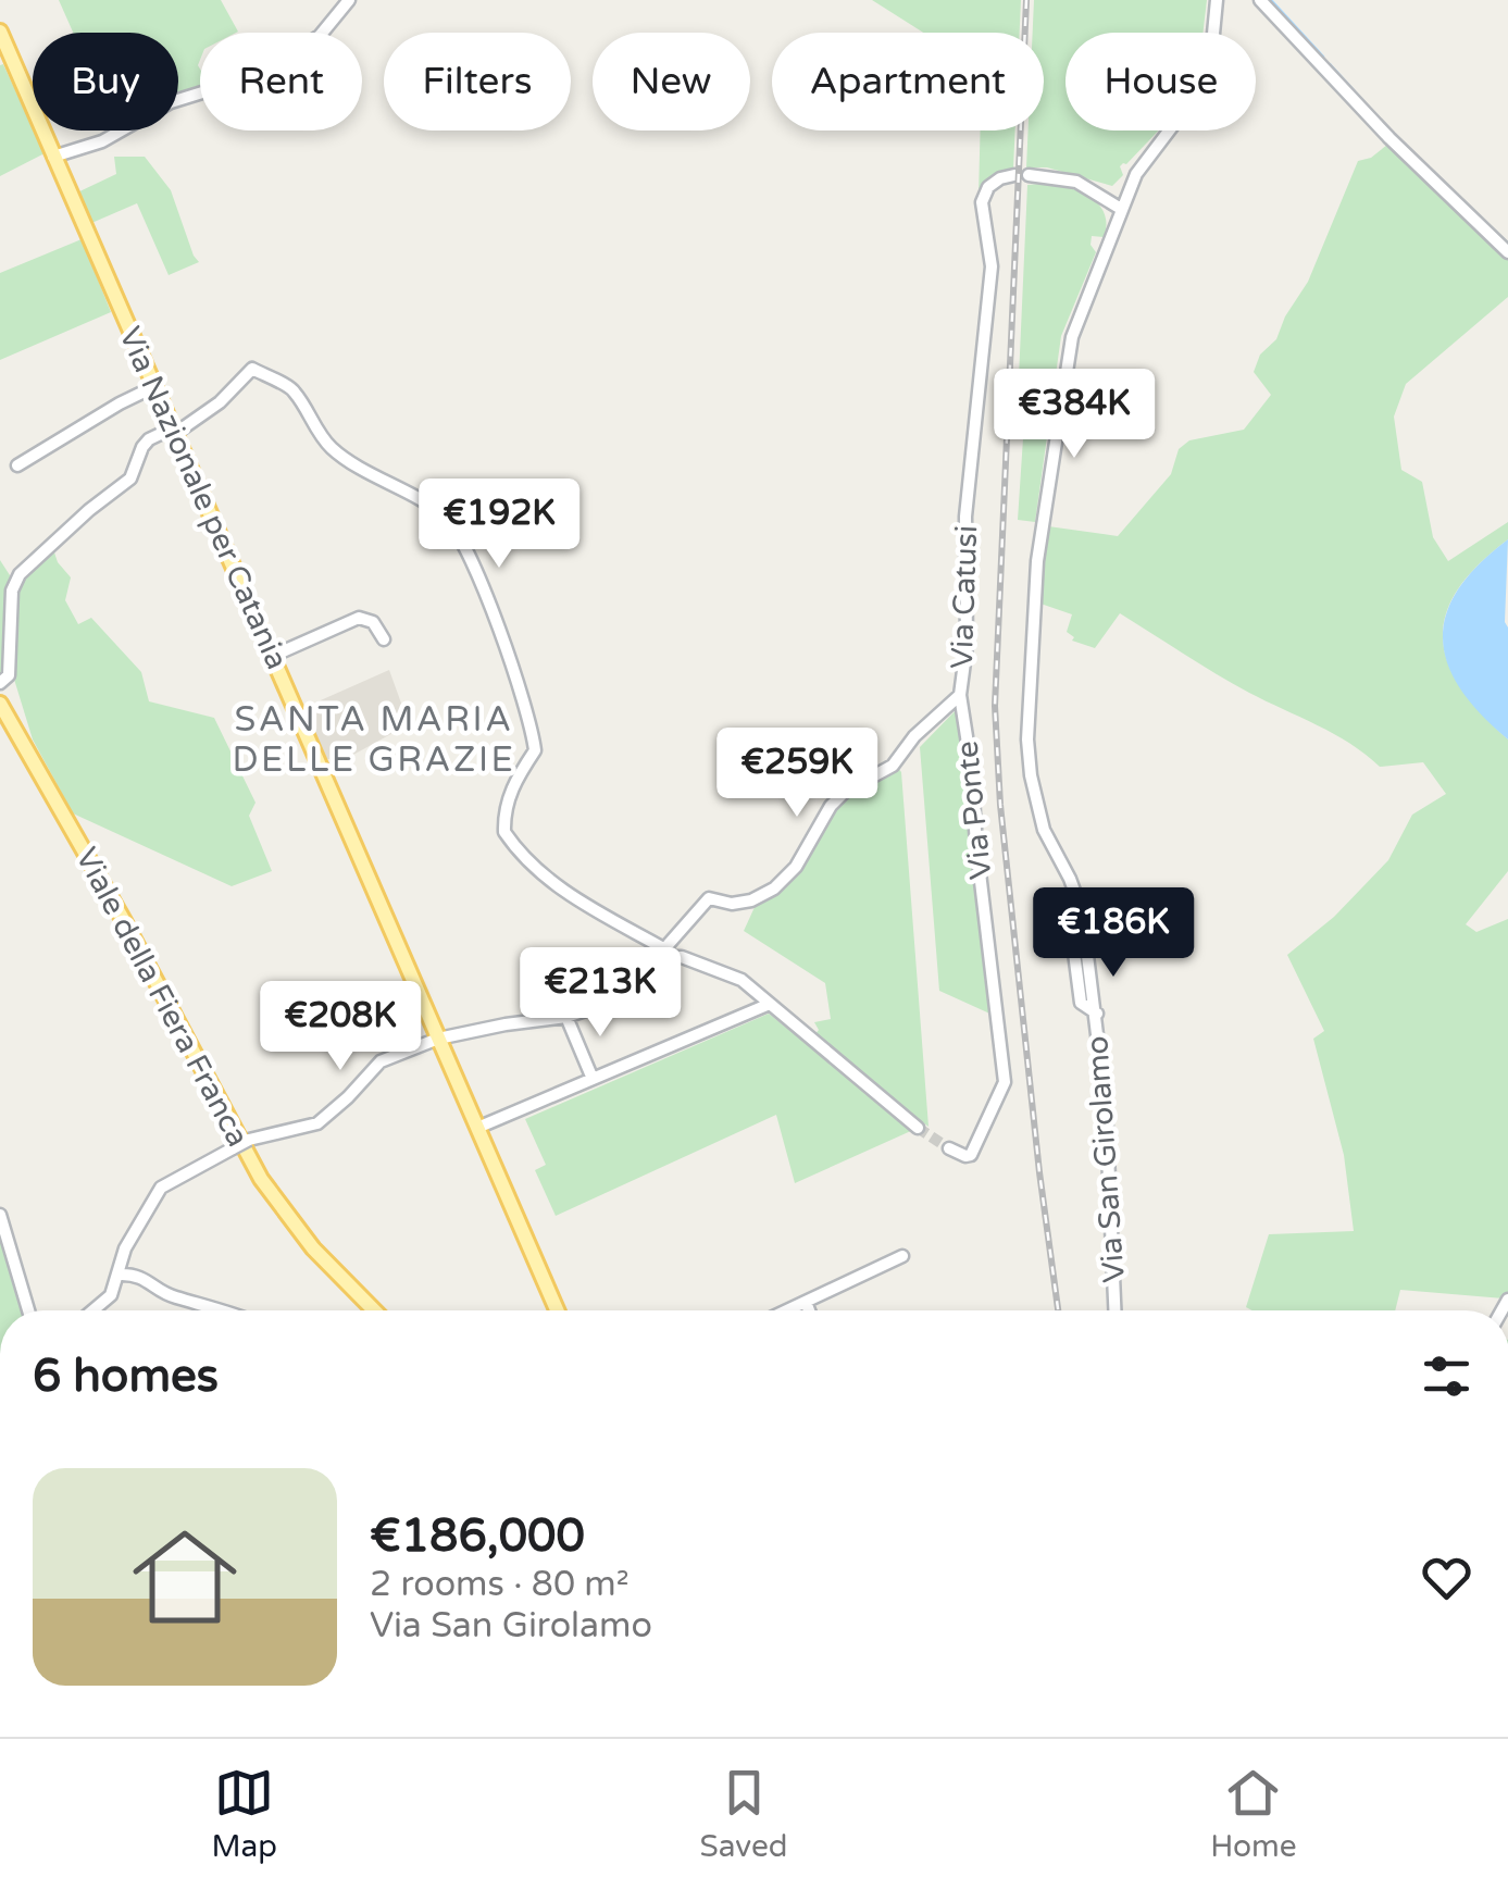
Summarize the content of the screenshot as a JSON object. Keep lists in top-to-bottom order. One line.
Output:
{"streets":{"main road":["Via Nazionale per Catania","Viale della Fiera Franca"],"street":["Via Catusi","Via Ponte","Via San Girolamo"]},"crossings":[["Via Nazionale per Catania","Via Catusi"],["Via Catusi","Via Ponte"]],"districts":["SANTA MARIA DELLE GRAZIE"],"page":{"chip":["Buy","Rent","Filters","New","Apartment","House"],"price":["€384K","€192K","€259K","€186K","€213K","€208K"],"heading":"6 homes","list":[{"name":"€186,000","note":"2 rooms · 80 m² · Via San Girolamo"}],"tabs":["Map","Saved","Home"]}}
